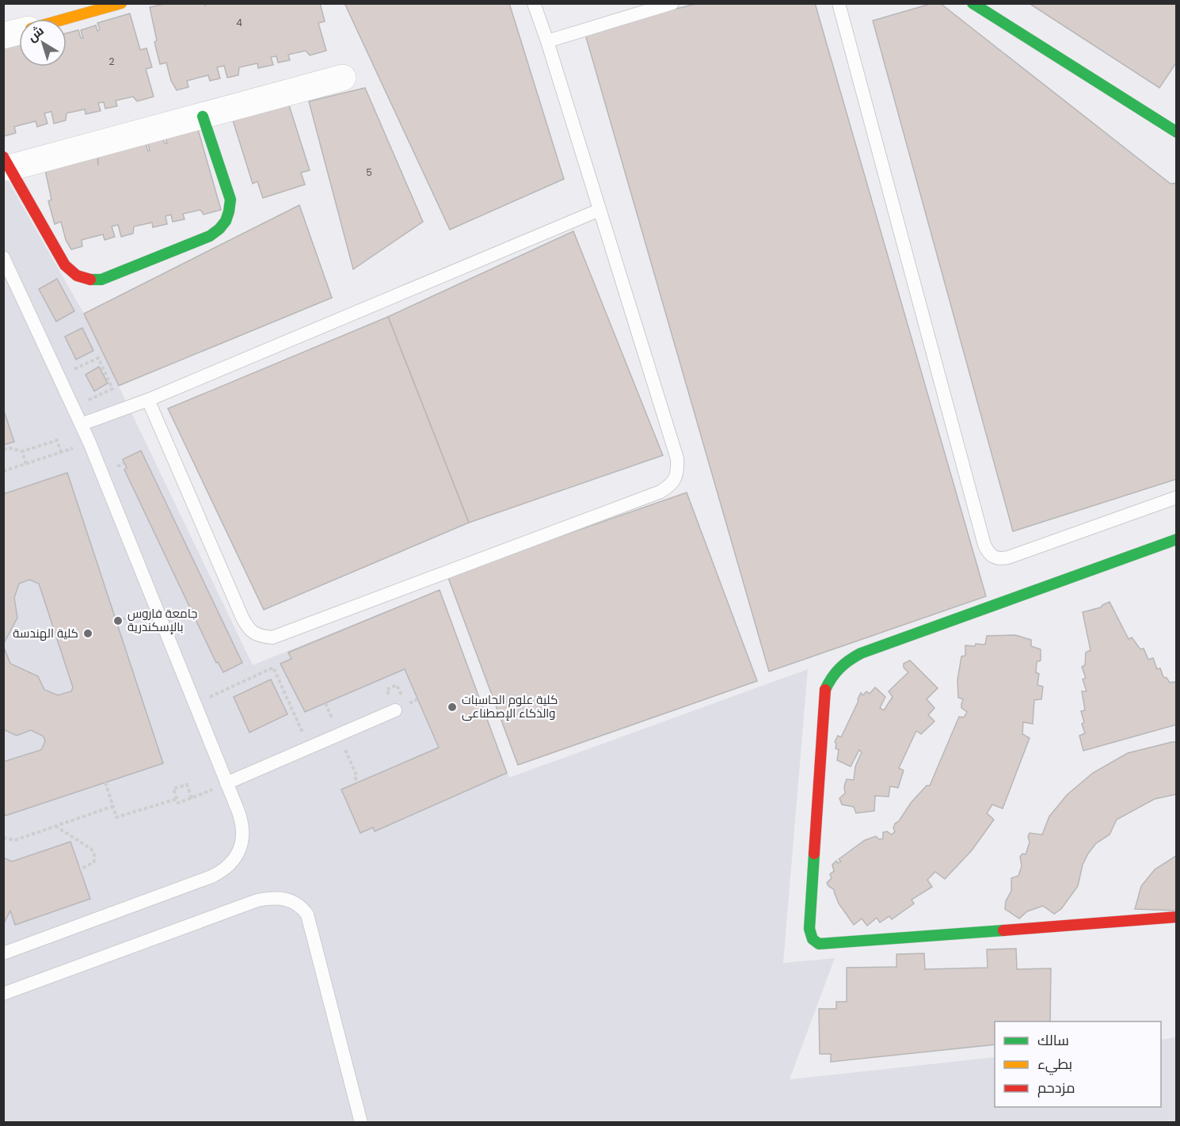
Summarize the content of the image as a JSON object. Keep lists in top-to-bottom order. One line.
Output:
{"places":["جامعة فاروس بالإسكندرية","كلية الهندسة","كلية علوم الحاسبات والذكاء الإصطناعى"],"house_numbers":["4","2","5"],"legend":["سالك","بطيء","مزدحم"],"north":"top left"}
